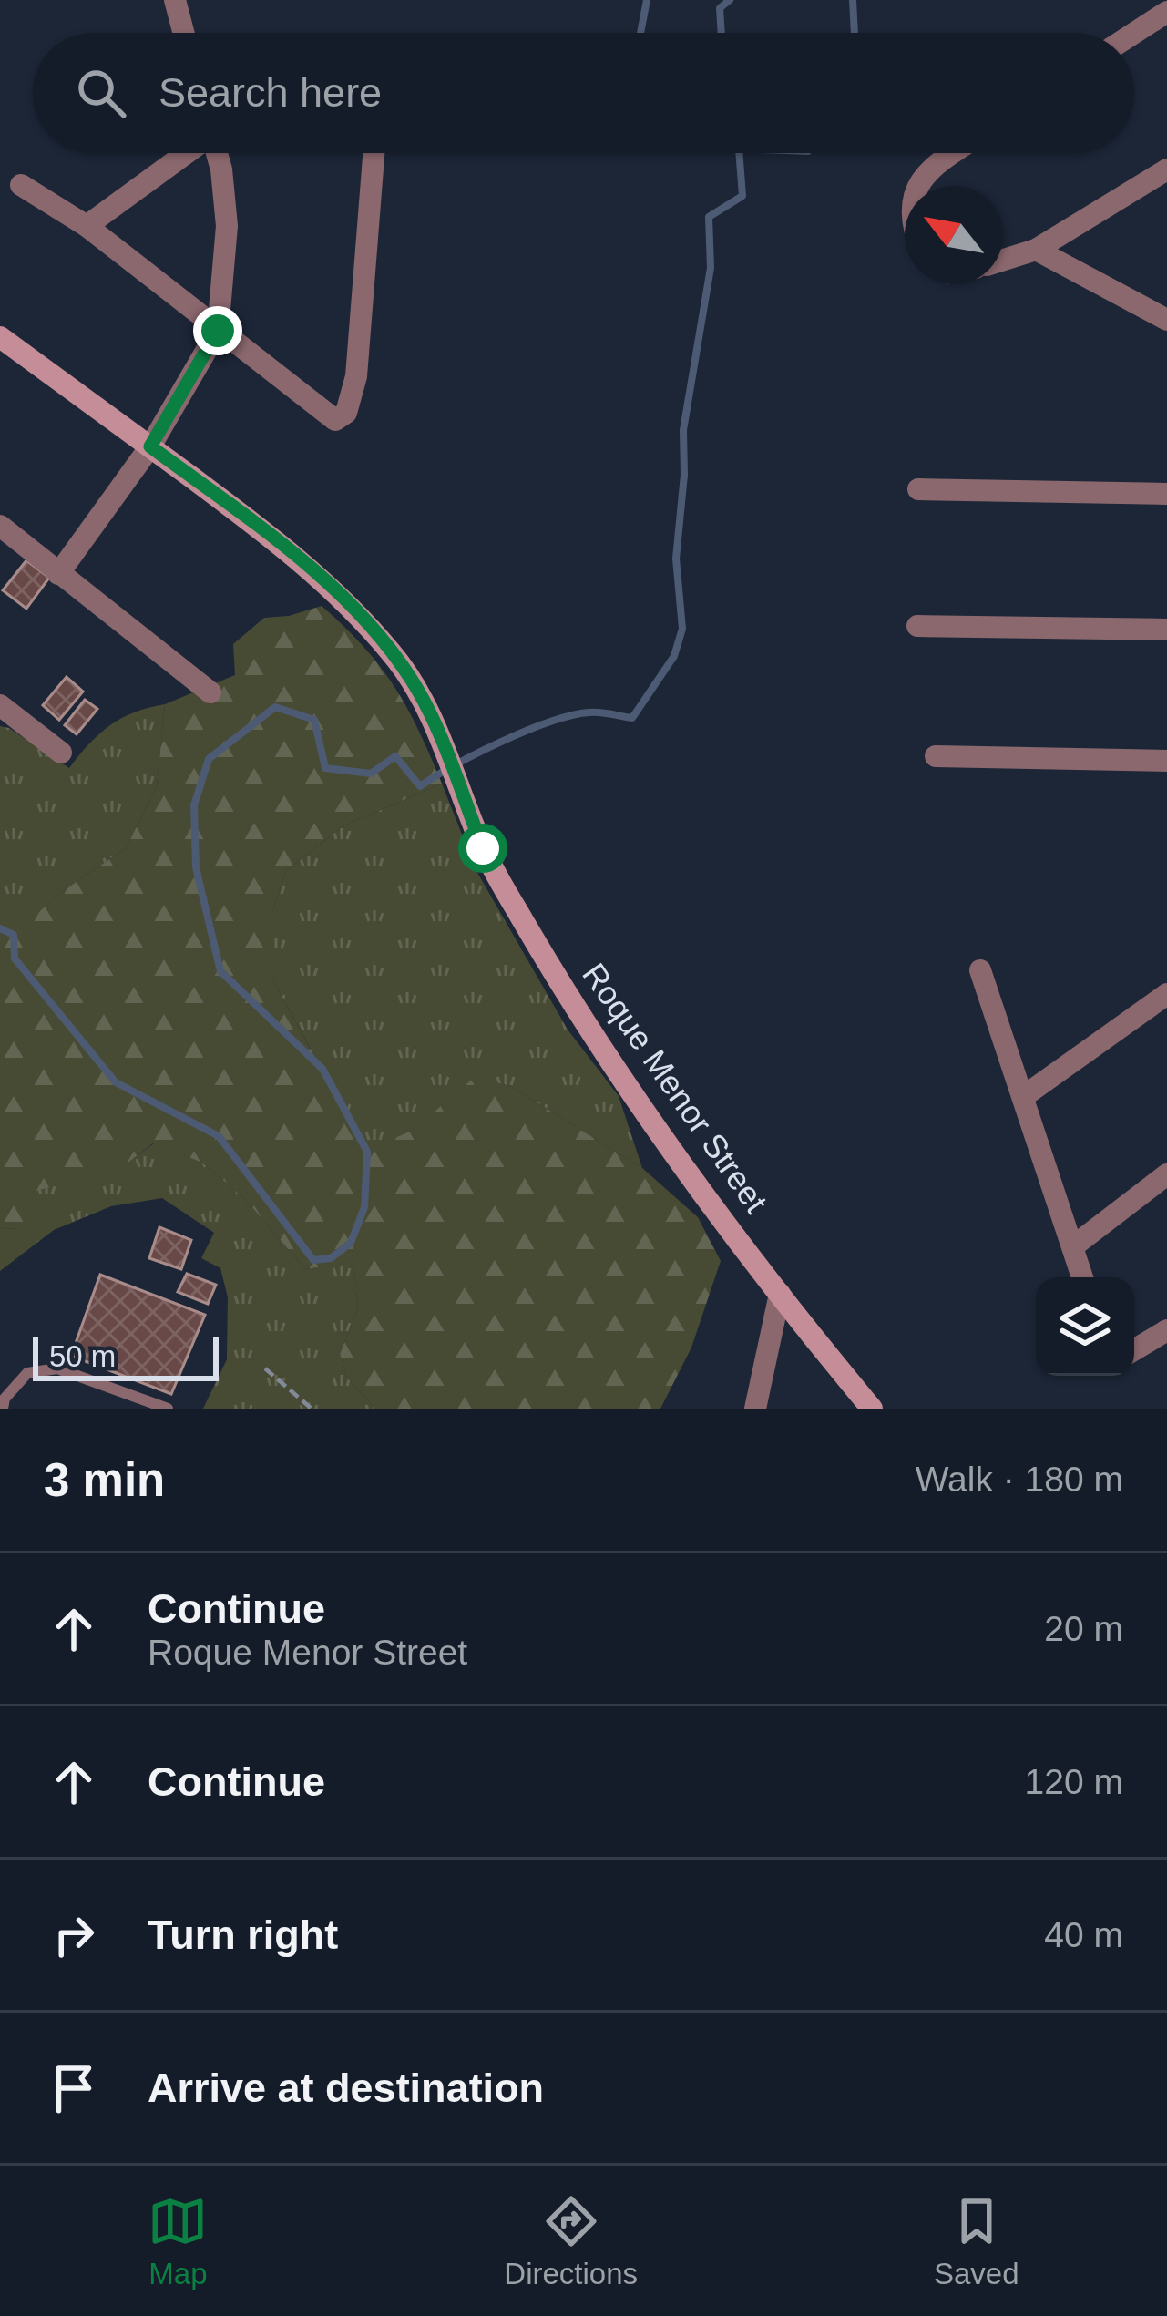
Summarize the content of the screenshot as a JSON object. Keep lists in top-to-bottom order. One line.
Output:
{"streets":{"street":["Roque Menor Street"]},"scale_bar":"50 m","north":"top left","page":{"search":"Search here","scale":"50 m","heading":["3 min","Walk · 180 m"],"list":[["Continue","Roque Menor Street","20 m"],["Continue","120 m"],["Turn right","40 m"],"Arrive at destination"],"nav":["Map","Directions","Saved"]}}
